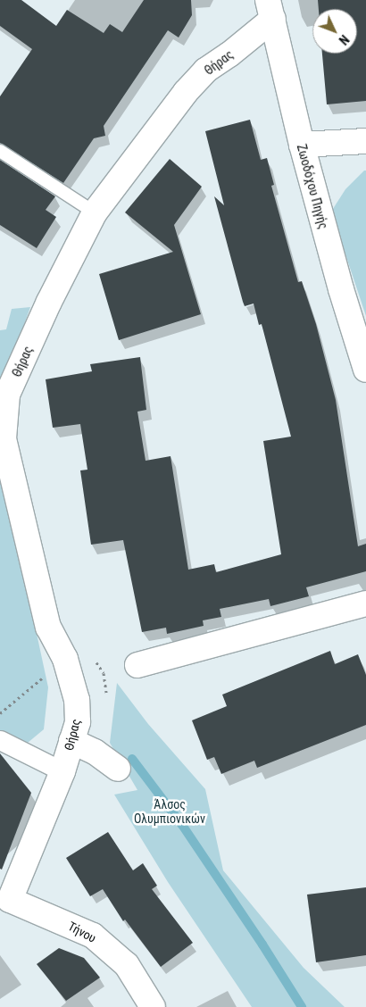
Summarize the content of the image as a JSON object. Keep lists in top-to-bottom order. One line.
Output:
{"streets":{"street":["Θήρας","Ζωοδόχου Πηγής","Τήνου"]},"crossings":[["Θήρας","Ζωοδόχου Πηγής"],["Θήρας","Τήνου"]],"parks":["Άλσος Ολυμπιονικών"],"north":"bottom right"}
